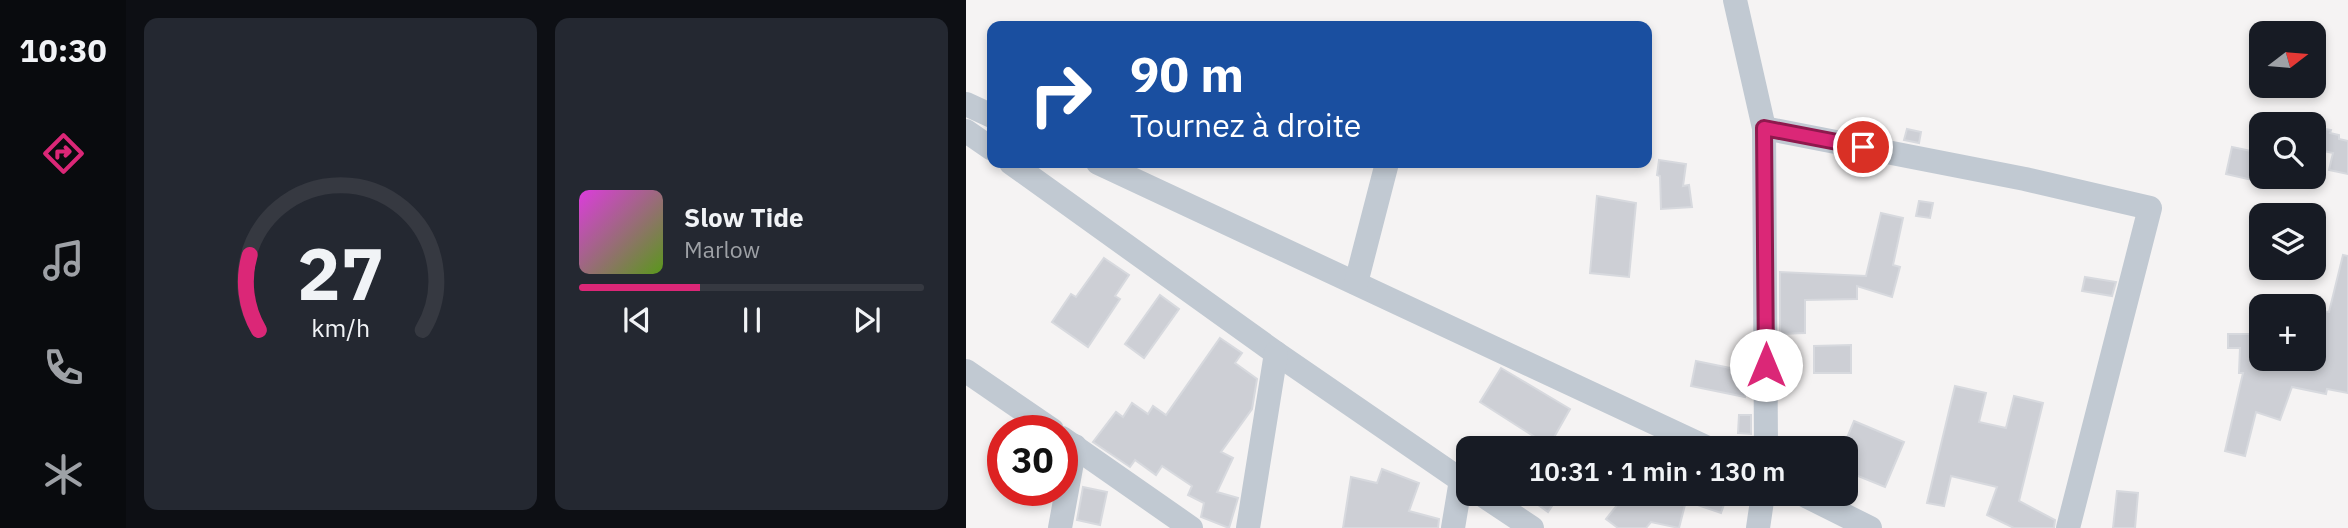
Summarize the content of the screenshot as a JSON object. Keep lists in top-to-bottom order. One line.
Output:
{"north":"right","page":{"tabs":"10:30","map_buttons":"+","turn":["90 m","Tournez à droite"],"song":["Slow Tide","Marlow"],"limit":"30","trip":"10:31 · 1 min · 130 m","gauge":["27","km/h"]}}
